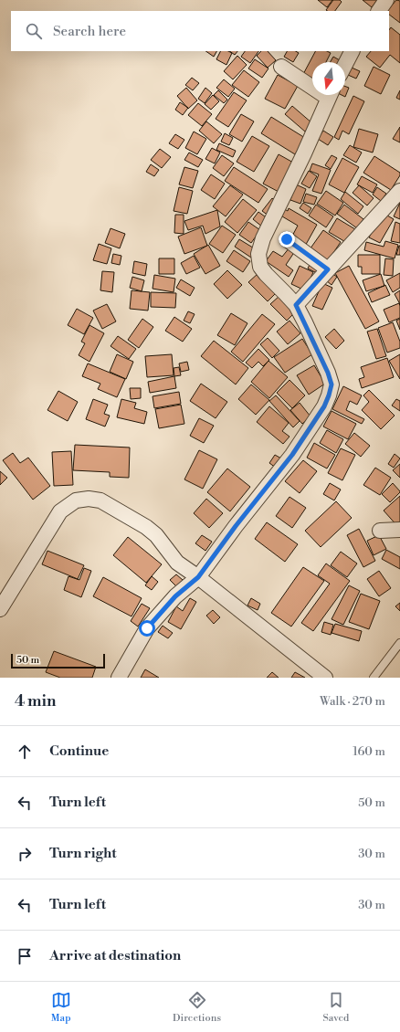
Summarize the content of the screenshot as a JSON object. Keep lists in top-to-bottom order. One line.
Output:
{"scale_bar":"50 m","north":"bottom","page":{"search":"Search here","scale":"50 m","heading":["4 min","Walk · 270 m"],"list":[["Continue","160 m"],["Turn left","50 m"],["Turn right","30 m"],["Turn left","30 m"],"Arrive at destination"],"nav":["Map","Directions","Saved"]}}
